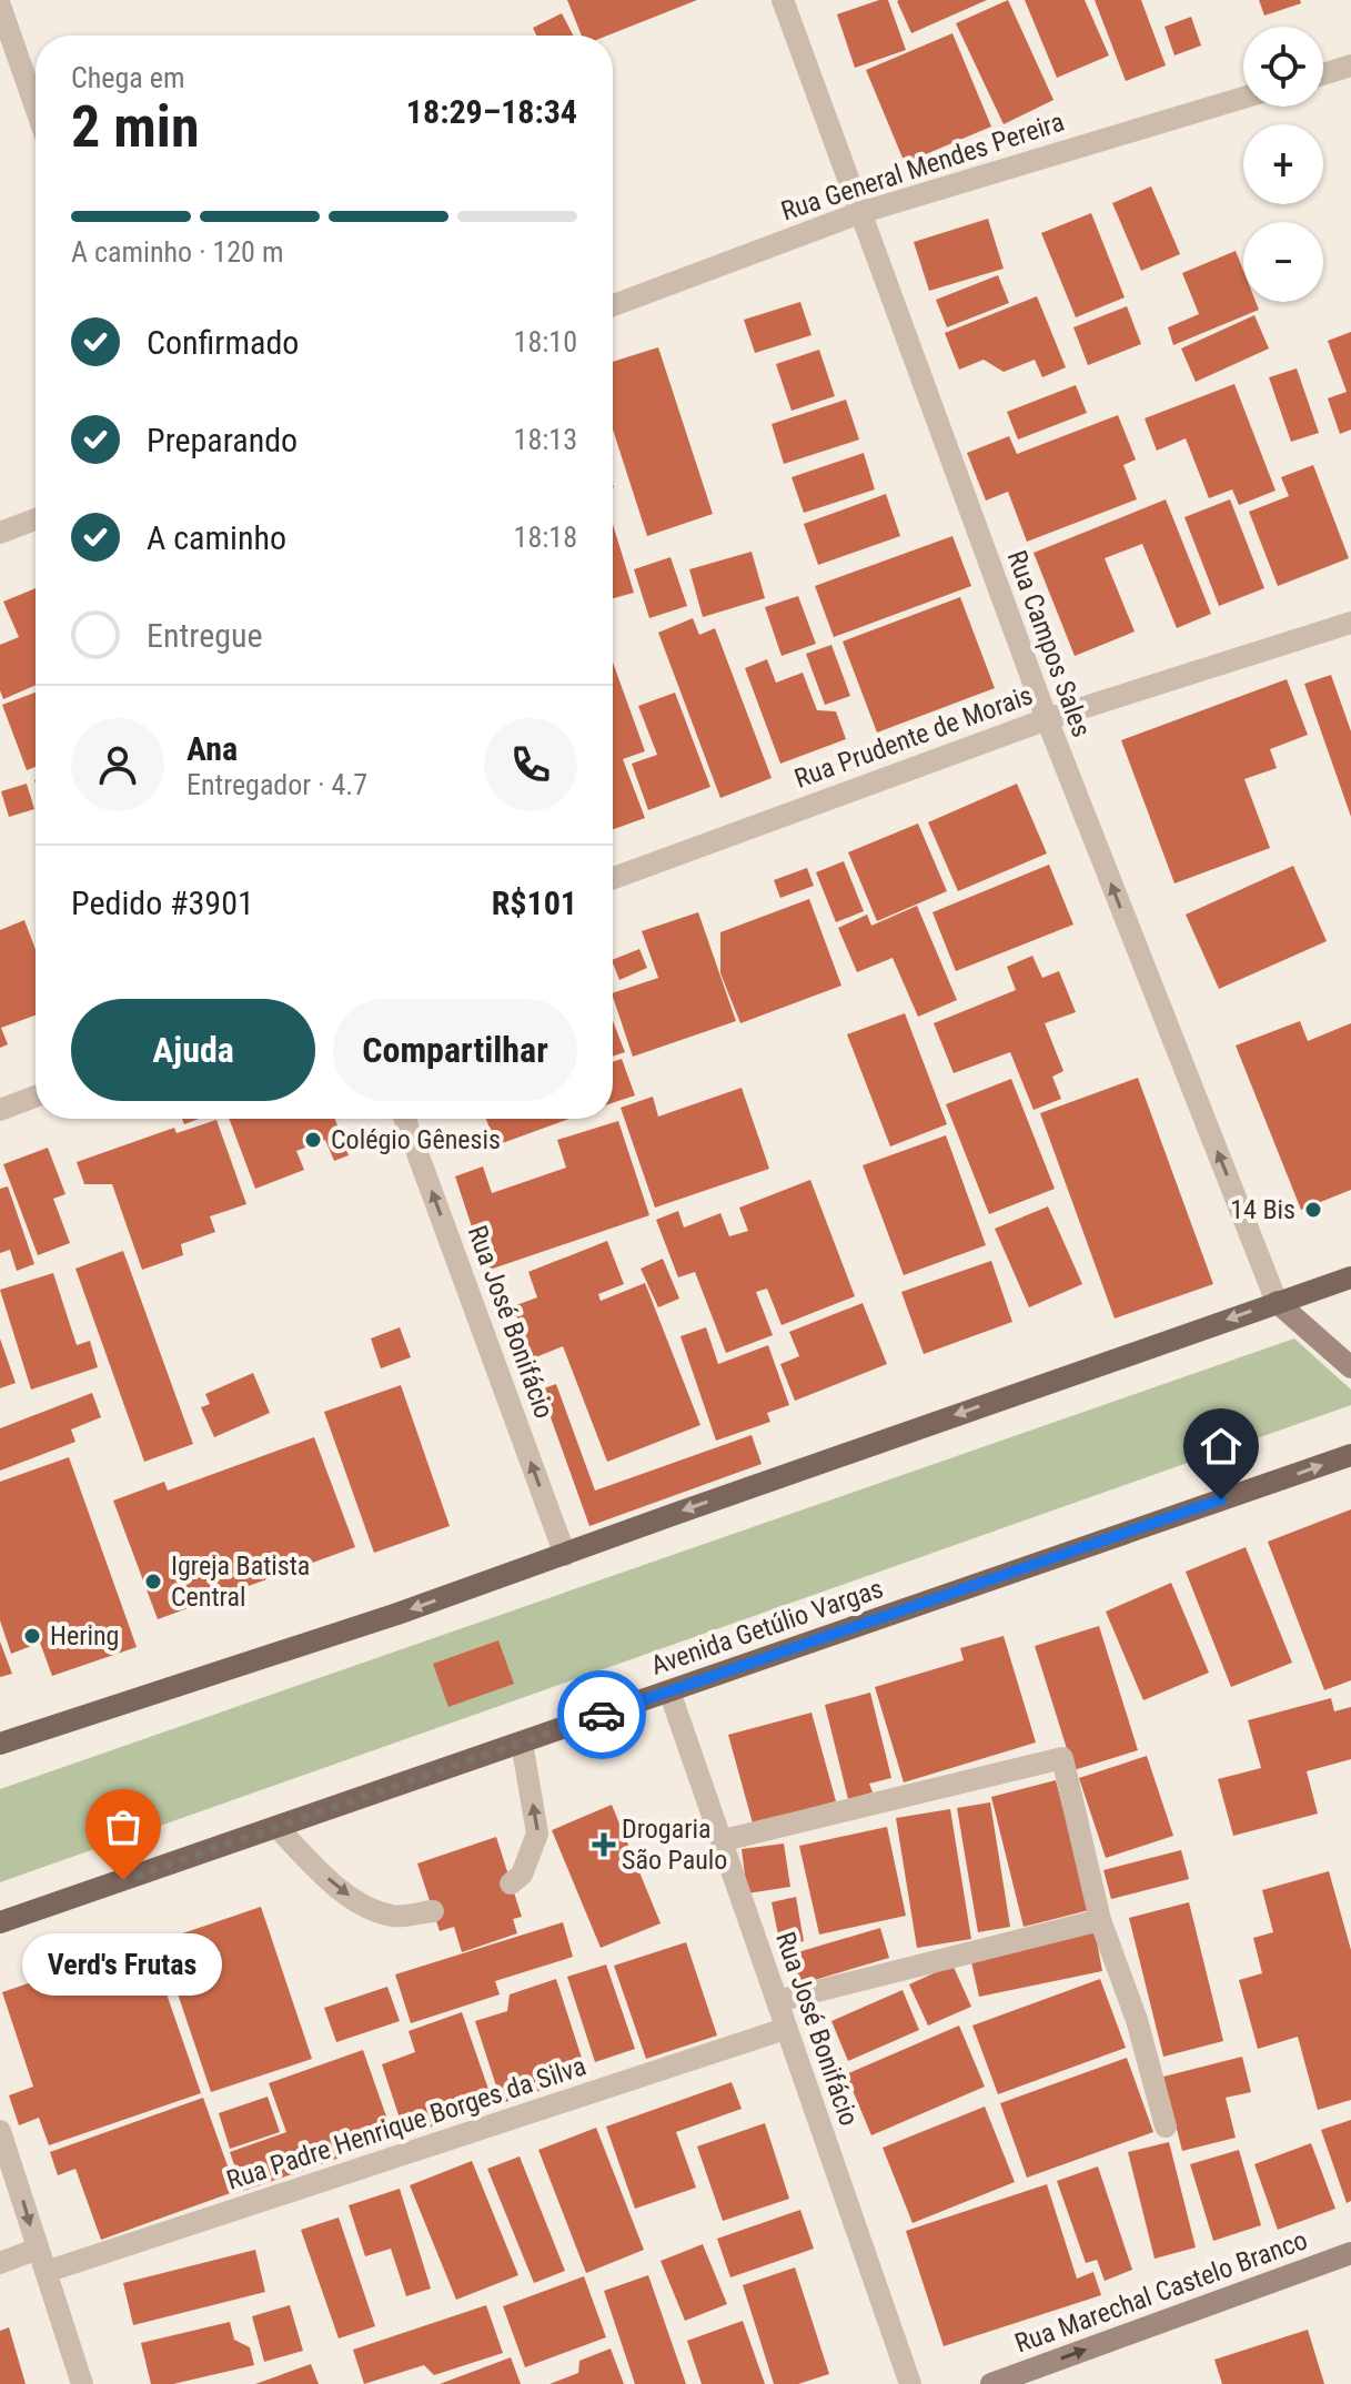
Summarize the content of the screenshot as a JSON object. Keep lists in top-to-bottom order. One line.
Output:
{"streets":{"main road":["Avenida Getúlio Vargas"],"street":["Rua General Mendes Pereira","Rua Campos Sales","Rua Prudente de Morais","Rua José Bonifácio","Rua Padre Henrique Borges da Silva","Rua Marechal Castelo Branco"]},"crossings":[["Rua General Mendes Pereira","Rua Campos Sales"],["Rua Campos Sales","Rua Prudente de Morais"],["Rua José Bonifácio","Avenida Getúlio Vargas"],["Rua José Bonifácio","Rua Padre Henrique Borges da Silva"]],"one_way":["Rua Campos Sales","Rua José Bonifácio","Rua Marechal Castelo Branco"],"places":{"other":["Colégio Gênesis","14 Bis","Igreja Batista Central","Hering","Verd's Frutas"],"health":["Drogaria São Paulo"]},"page":{"map_buttons":["+","−"],"heading":["2 min","Chega em","18:29–18:34"],"panel":["Ana","Entregador · 4.7","Pedido #3901","R$101"],"bar":"A caminho · 120 m","list":[["Confirmado","18:10"],["Preparando","18:13"],["A caminho","18:18"],"Entregue"],"buttons":["Ajuda","Compartilhar"],"bubble":"Verd's Frutas"}}
